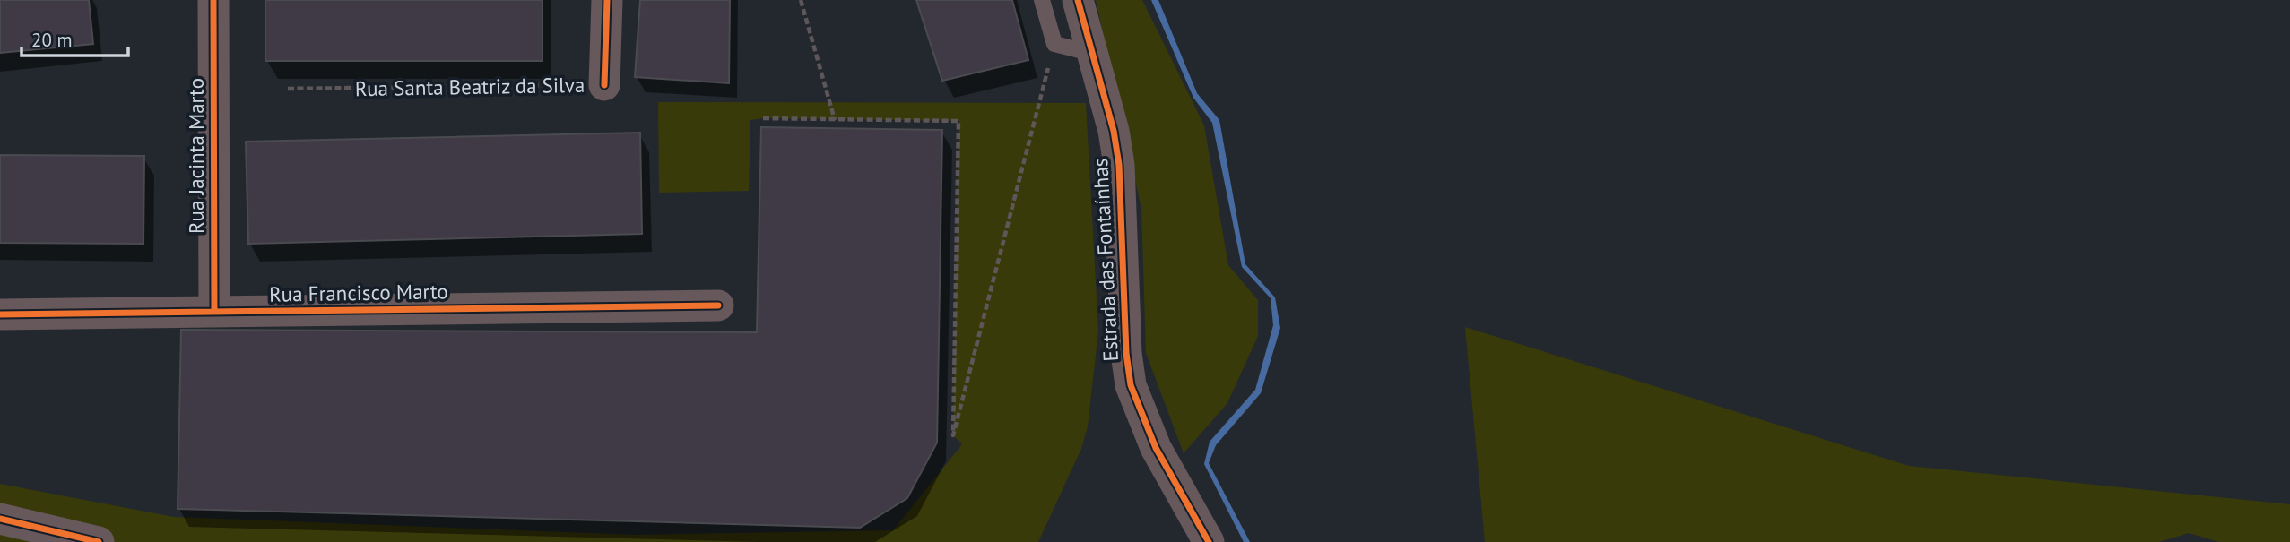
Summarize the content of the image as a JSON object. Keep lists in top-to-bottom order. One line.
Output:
{"streets":{"street":["Rua Santa Beatriz da Silva","Rua Jacinta Marto","Estrada das Fontaínhas","Rua Francisco Marto"]},"crossings":[["Rua Jacinta Marto","Rua Francisco Marto"]],"scale_bar":"20 m"}
